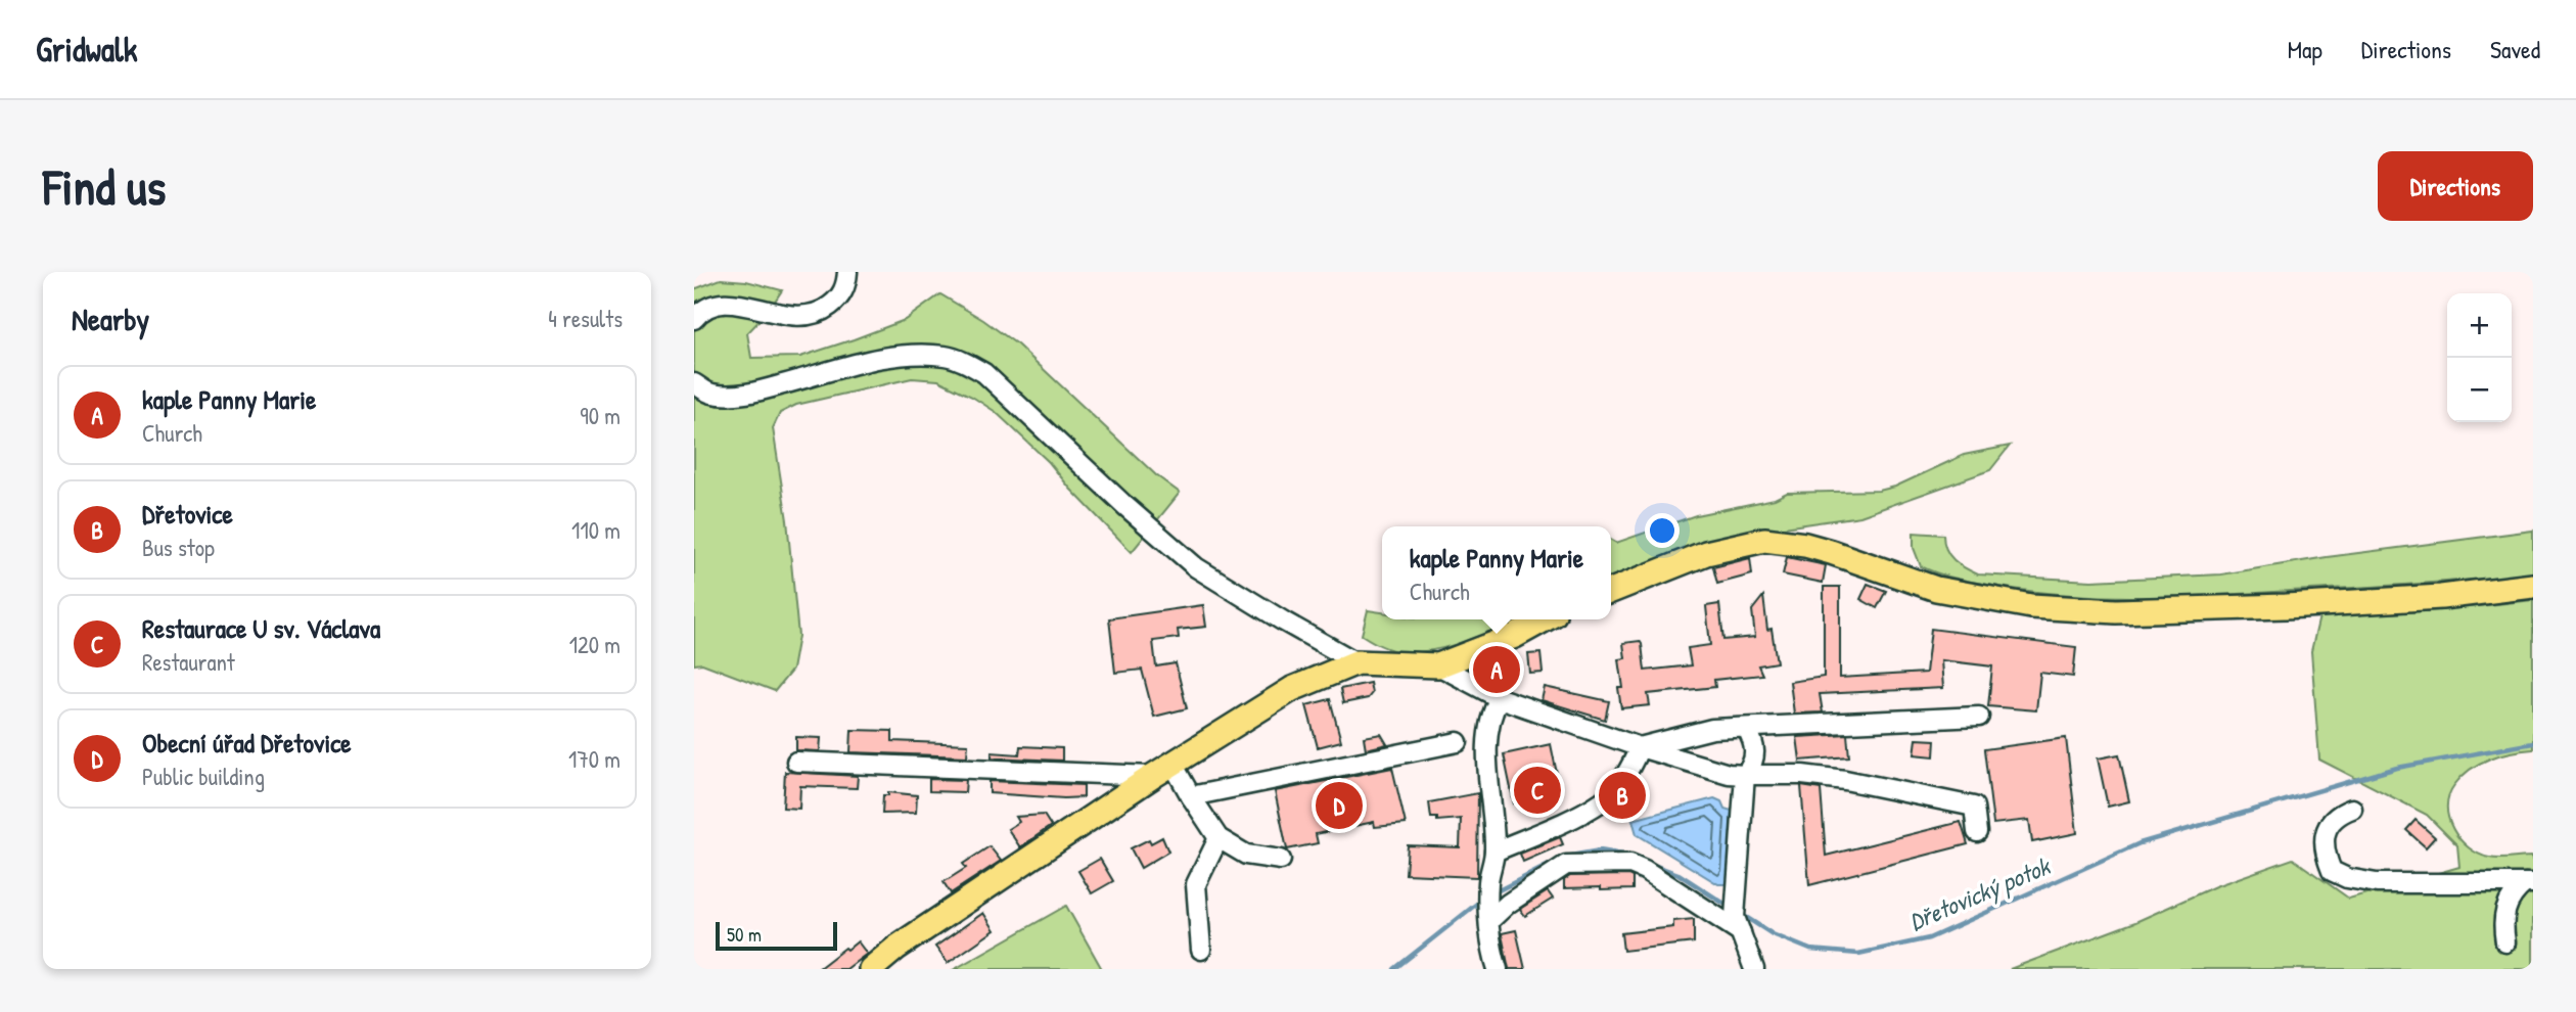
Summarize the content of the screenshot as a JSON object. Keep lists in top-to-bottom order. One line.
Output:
{"water":["Dřetovický potok"],"scale_bar":"50 m","page":{"header":"Gridwalk","nav":["Map","Directions","Saved"],"buttons":"Directions","title":"Find us","heading":["Nearby","4 results"],"map_buttons":["+","−"],"list":[{"mark":"A","name":"kaple Panny Marie","note":"Church","value":"90 m"},{"mark":"B","name":"Dřetovice","note":"Bus stop","value":"110 m"},{"mark":"C","name":"Restaurace U sv. Václava","note":"Restaurant","value":"120 m"},{"mark":"D","name":"Obecní úřad Dřetovice","note":"Public building","value":"170 m"}],"popup":["kaple Panny Marie","Church"],"pins":["A","C","B","D"],"scale":"50 m"}}
